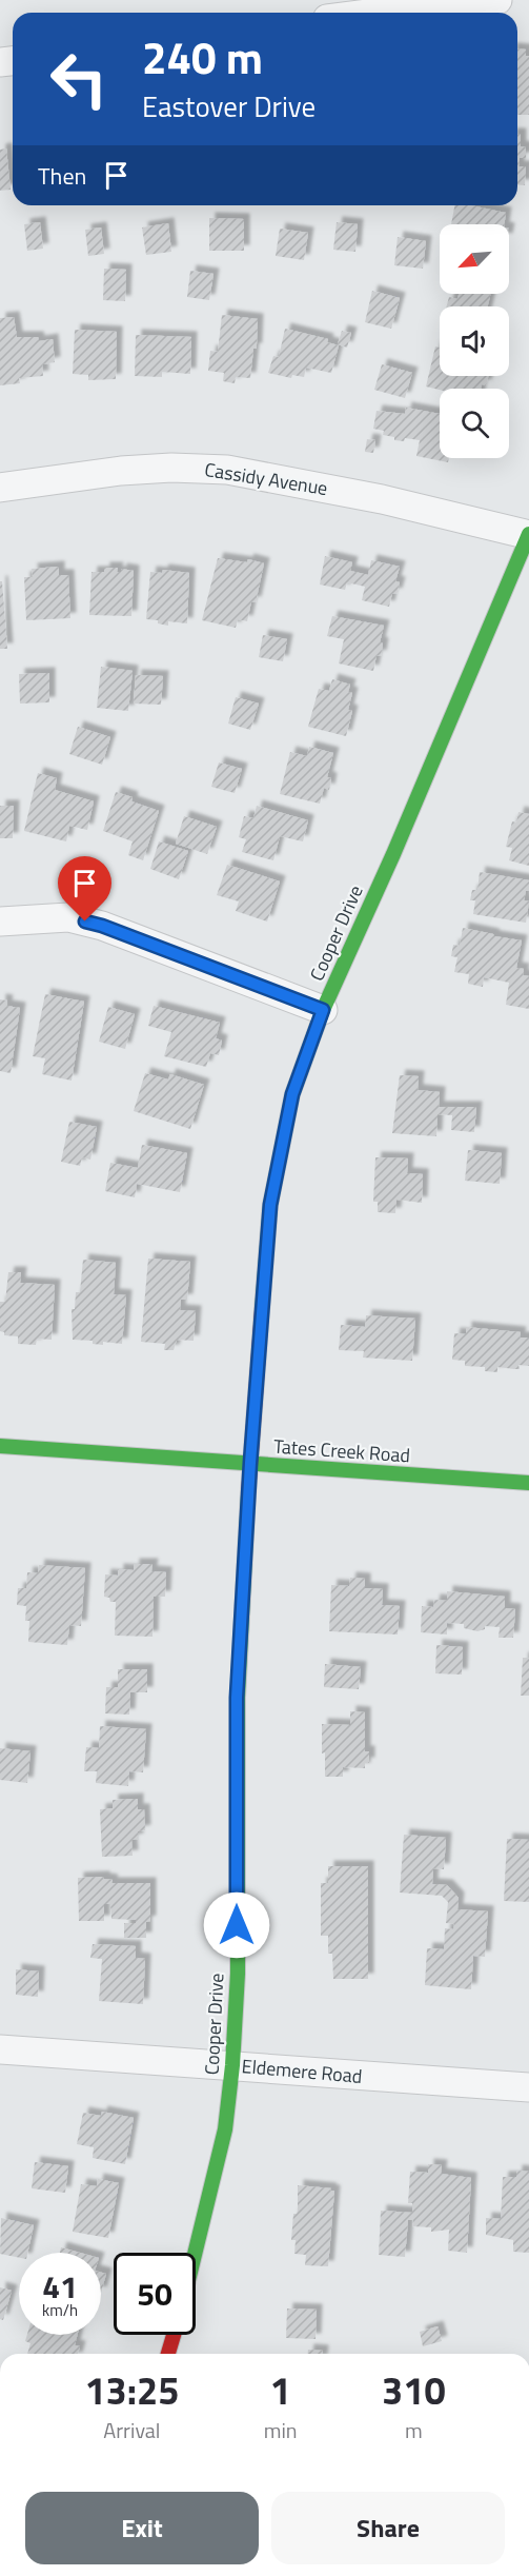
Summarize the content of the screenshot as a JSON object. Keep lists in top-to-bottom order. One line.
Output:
{"streets":{"main road":["Cooper Drive","Tates Creek Road"],"street":["Cassidy Avenue","Eldemere Road"]},"crossings":[["Cassidy Avenue","Cooper Drive"],["Cooper Drive","Tates Creek Road"],["Cooper Drive","Eldemere Road"]],"north":"bottom left","page":{"turn":["240 m","Eastover Drive"],"then":"Then","speed":"41 km/h","limit":"50","eta":["13:25","Arrival","1","min","310","m"],"buttons":["Exit","Share"]}}
